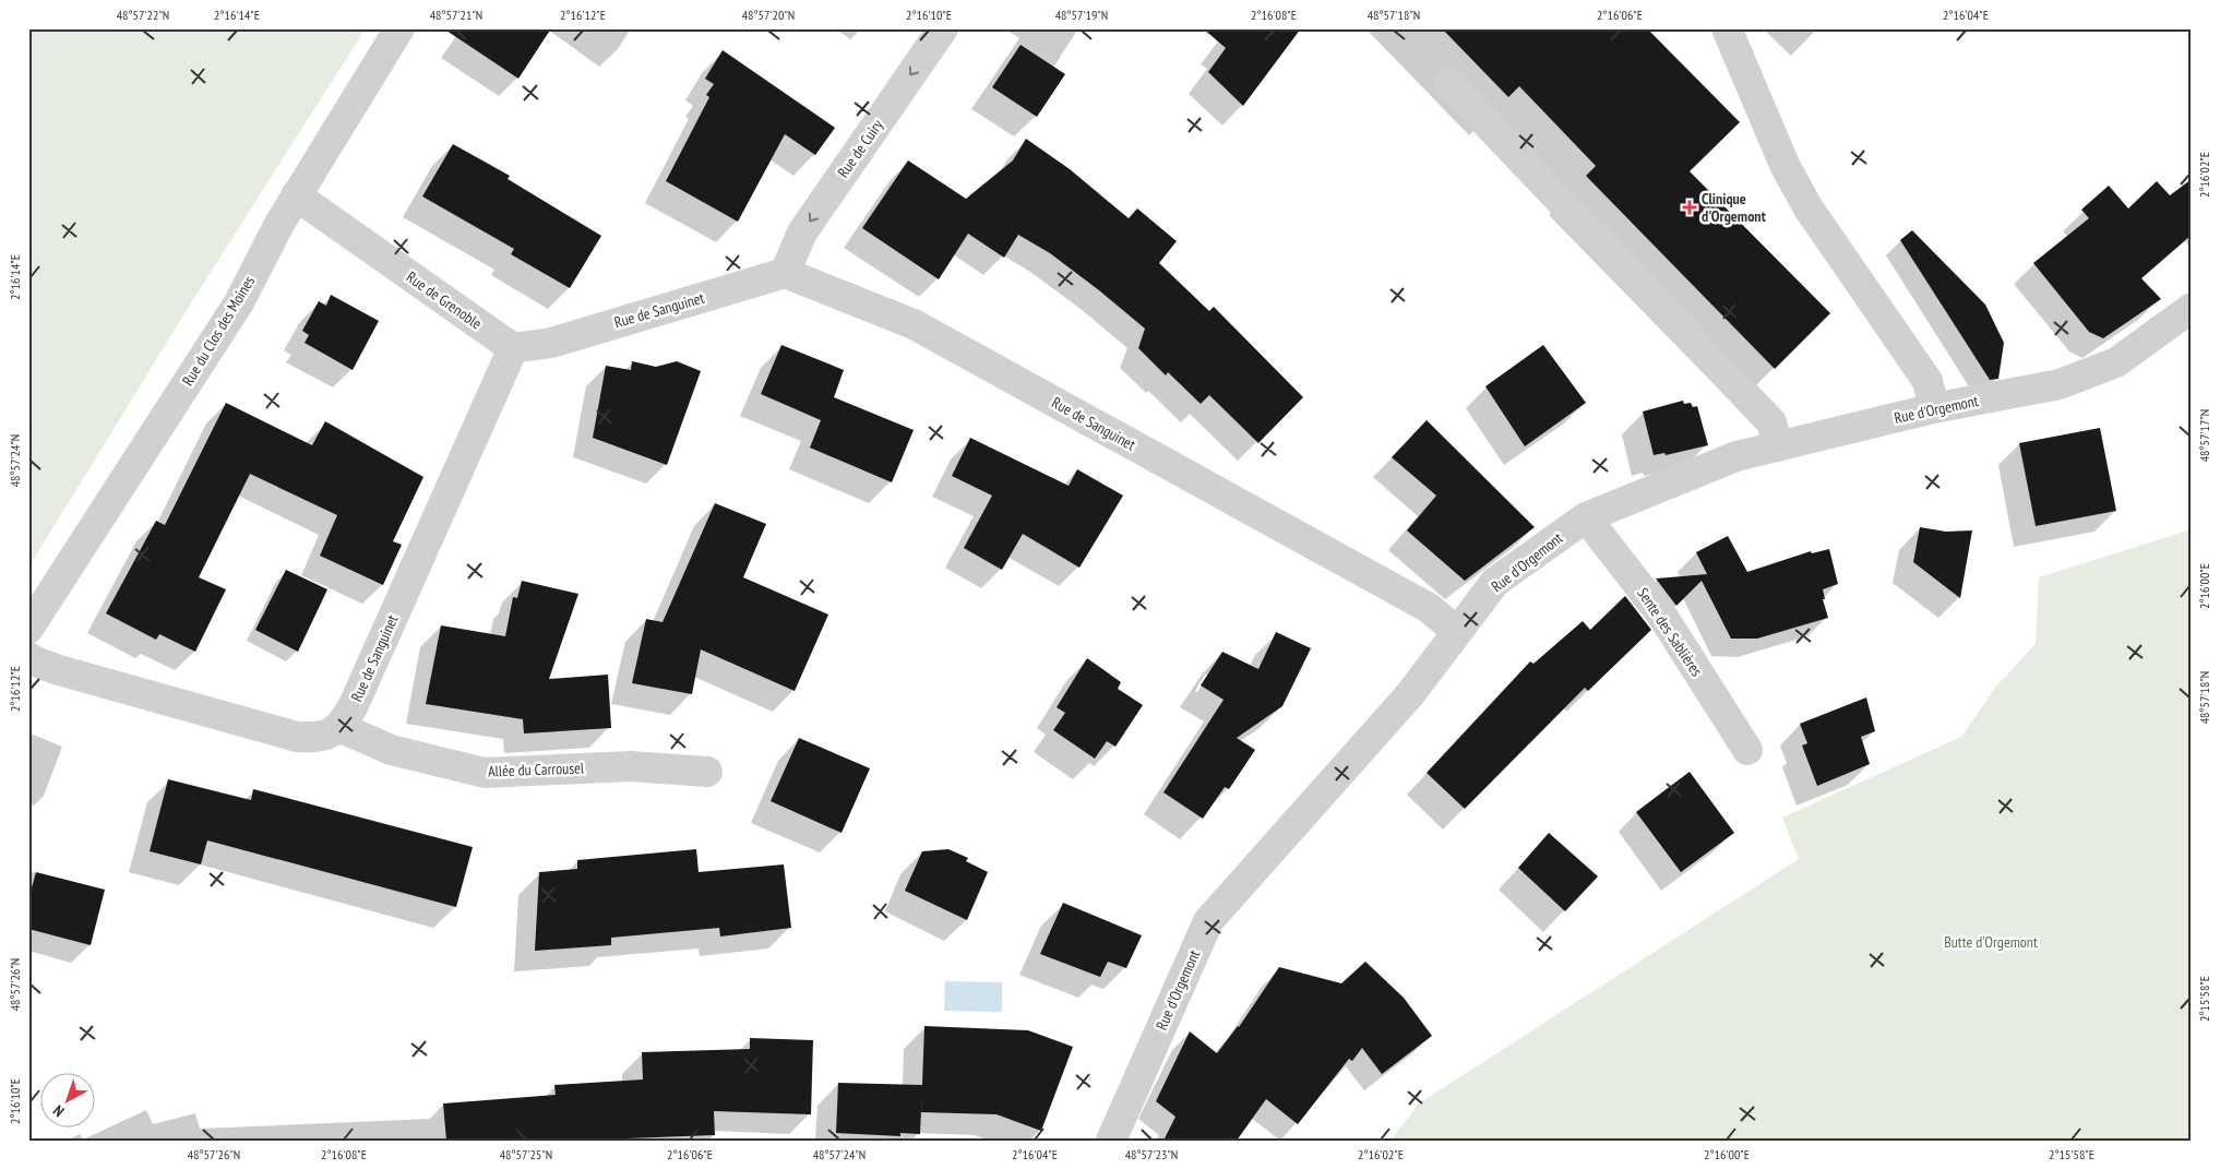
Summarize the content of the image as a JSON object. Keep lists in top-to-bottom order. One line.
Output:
{"streets":{"street":["Rue de Cuiry","Rue de Grenoble","Rue de Sanguinet","Rue du Clos des Moines","Rue d'Orgemont","Sente des Sablières","Allée du Carrousel"]},"crossings":[["Rue de Cuiry","Rue de Sanguinet"],["Rue de Grenoble","Rue de Sanguinet"],["Rue de Grenoble","Rue du Clos des Moines"],["Rue de Sanguinet","Rue d'Orgemont"],["Rue de Sanguinet","Allée du Carrousel"],["Rue d'Orgemont","Sente des Sablières"]],"one_way":["Rue de Cuiry"],"parks":["Butte d'Orgemont"],"places":{"health":["Clinique d'Orgemont"]},"north":"bottom left","coordinates":["48°57'22\"N","2°16'14\"E","48°57'21\"N","2°16'12\"E","48°57'20\"N","2°16'10\"E","48°57'19\"N","2°16'08\"E","48°57'18\"N","2°16'06\"E","2°16'04\"E","2°16'02\"E","48°57'17\"N","48°57'24\"N","2°16'00\"E","48°57'26\"N","2°15'58\"E","48°57'25\"N","48°57'23\"N"]}
